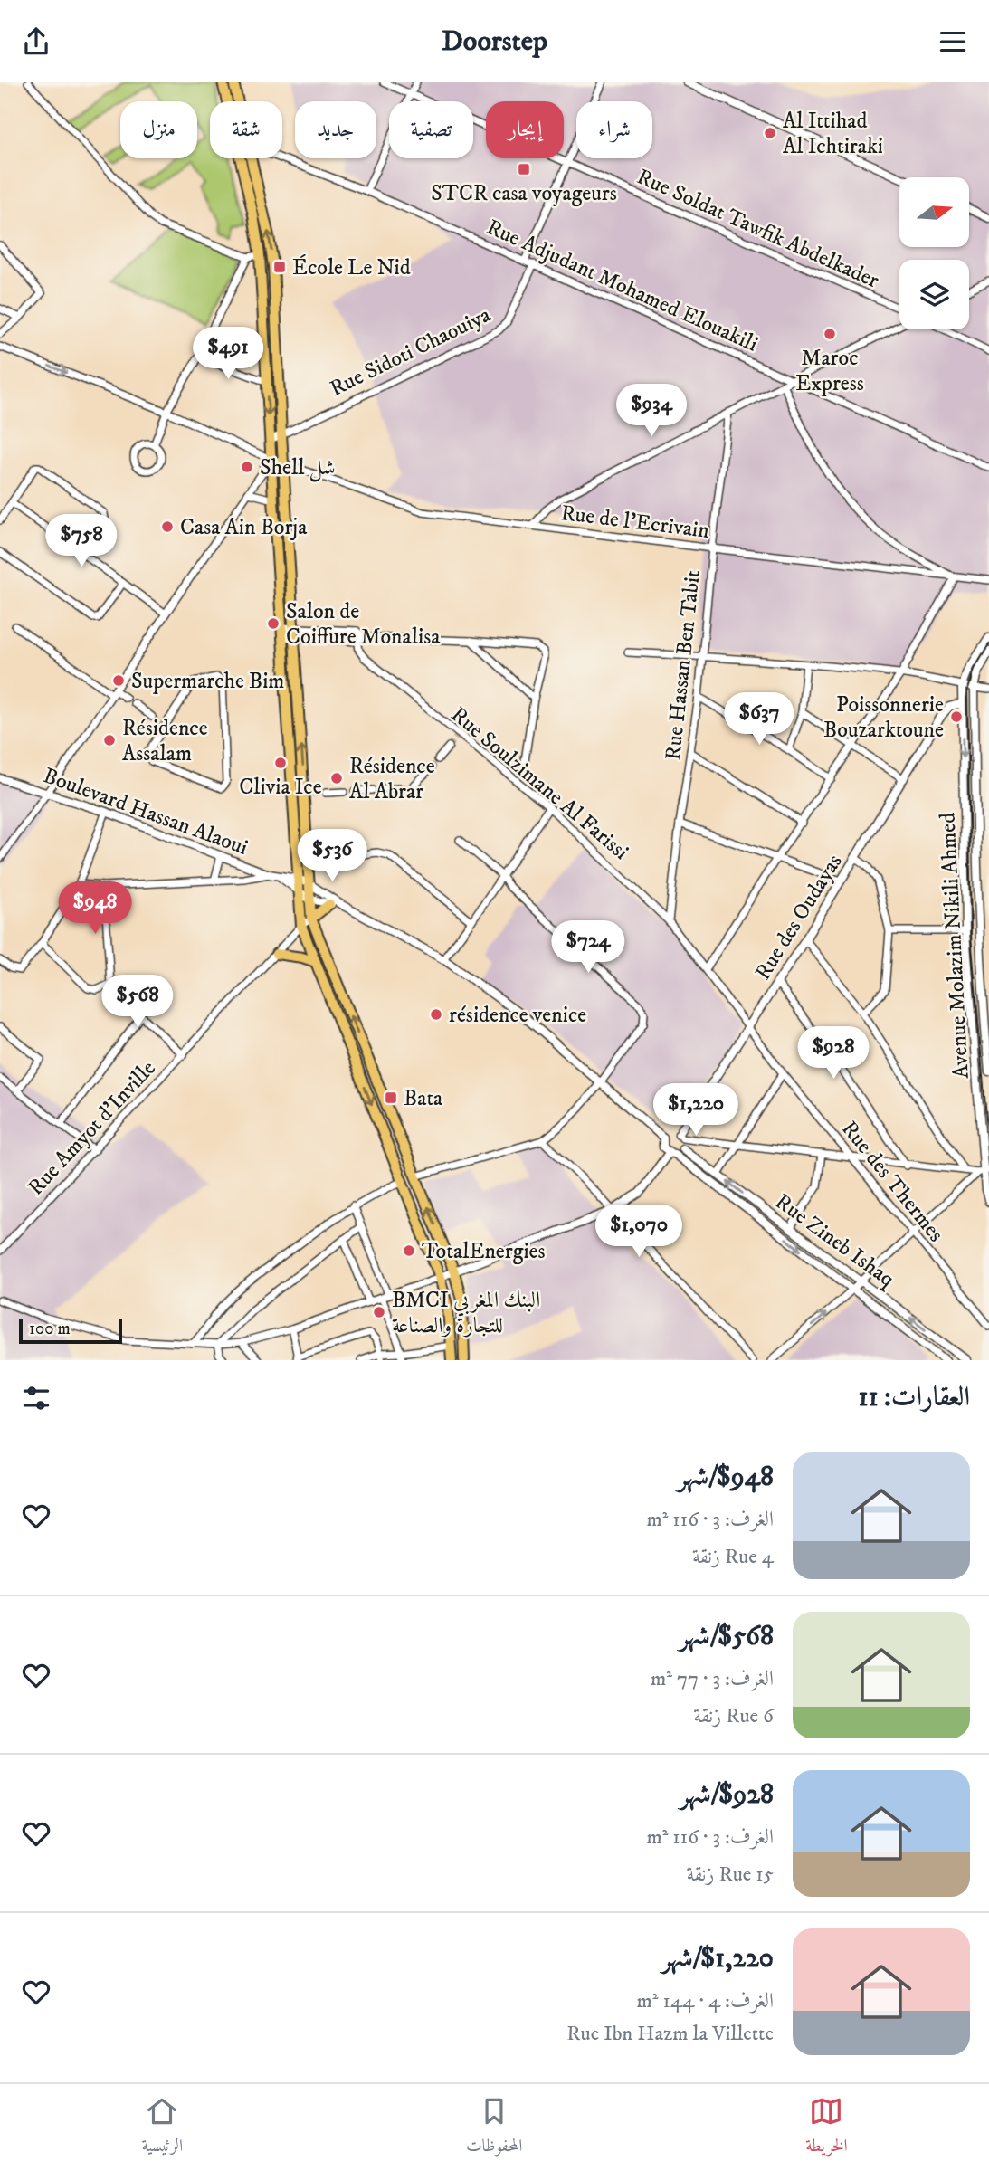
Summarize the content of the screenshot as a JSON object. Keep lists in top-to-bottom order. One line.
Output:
{"streets":{"street":["Rue Soldat Tawfik Abdelkader","Rue Adjudant Mohamed Elouakili","Rue Sidoti Chaouiya","Rue de l'Ecrivain","Rue Hassan Ben Tabit","Rue Soulzimane Al Farissi","Boulevard Hassan Alaoui","Rue des Oudayas","Avenue Molazim Nikili Ahmed","Rue Amyot d'Inville","Rue des Thermes","Rue Zineb Ishaq"]},"crossings":[["Rue Adjudant Mohamed Elouakili","Rue Sidoti Chaouiya"],["Rue de l'Ecrivain","Rue Hassan Ben Tabit"],["Rue Hassan Ben Tabit","Rue Soulzimane Al Farissi"],["Rue Soulzimane Al Farissi","Rue des Oudayas"],["Rue Soulzimane Al Farissi","Rue des Thermes"],["Rue des Oudayas","Avenue Molazim Nikili Ahmed"],["Rue des Oudayas","Rue des Thermes"],["Rue des Oudayas","Rue Zineb Ishaq"]],"places":{"other":["Al Ittihad Al Ichtiraki","Maroc Express","Shell شل","Casa Ain Borja","Salon de Coiffure Monalisa","Supermarche Bim","Poissonnerie Bouzarktoune","Résidence Assalam","Clivia Ice","Résidence Al Abrar","résidence venice","TotalEnergies","BMCI البنك المغربي للتجارة والصناعة"],"transit":["STCR casa voyageurs","École Le Nid","Bata"]},"scale_bar":"100 m","north":"right","page":{"header":"Doorstep","chip":["شراء","إيجار","تصفية","جديد","شقة","منزل"],"price":["$491","$934","$758","$637","$536","$948","$724","$568","$928","$1,220","$1,070"],"scale":"100 m","heading":"العقارات: 11","list":[{"name":"$948/شهر","note":"الغرف: 3 · 116 m² · Rue 4 زنقة"},{"name":"$568/شهر","note":"الغرف: 3 · 77 m² · Rue 6 زنقة"},{"name":"$928/شهر","note":"الغرف: 3 · 116 m² · Rue 15 زنقة"},{"name":"$1,220/شهر","note":"الغرف: 4 · 144 m² · Rue Ibn Hazm la Villette"}],"tabs":["الخريطة","المحفوظات","الرئيسية"]}}
